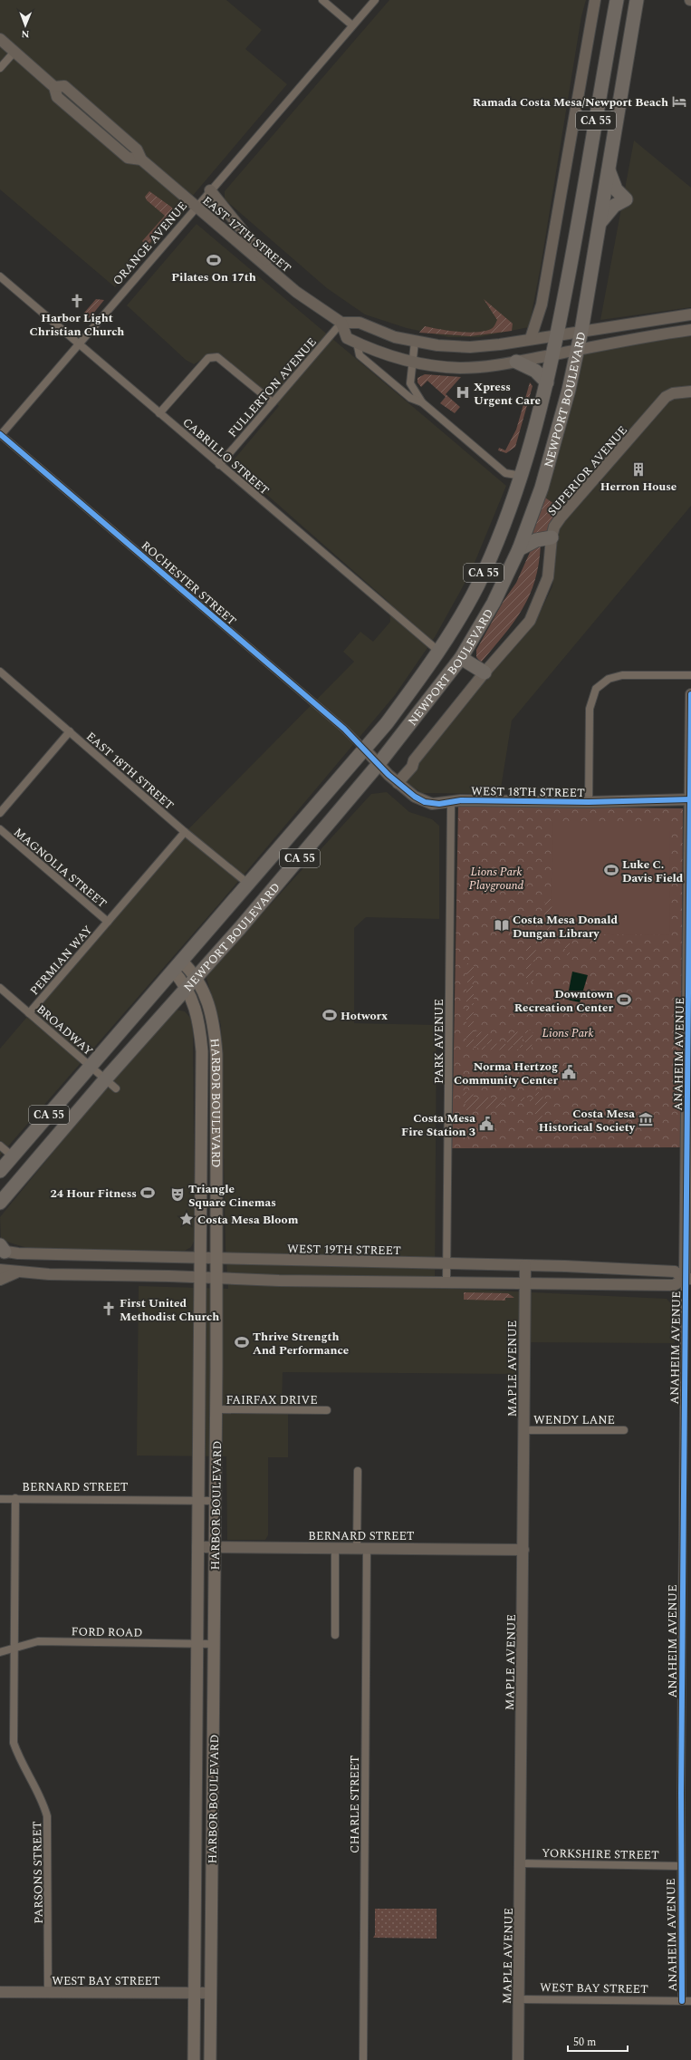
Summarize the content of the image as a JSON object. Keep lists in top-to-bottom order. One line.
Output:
{"streets":{"highway":["CA 55","NEWPORT BOULEVARD"],"main road":["HARBOR BOULEVARD"],"street":["EAST 17TH STREET","ORANGE AVENUE","FULLERTON AVENUE","CABRILLO STREET","SUPERIOR AVENUE","ROCHESTER STREET","EAST 18TH STREET","WEST 18TH STREET","MAGNOLIA STREET","PERMIAN WAY","BROADWAY","PARK AVENUE","ANAHEIM AVENUE","WEST 19TH STREET","MAPLE AVENUE","FAIRFAX DRIVE","WENDY LANE","BERNARD STREET","FORD ROAD","CHARLE STREET","YORKSHIRE STREET","PARSONS STREET","WEST BAY STREET"]},"crossings":[["EAST 17TH STREET","ORANGE AVENUE"],["EAST 17TH STREET","FULLERTON AVENUE"],["ORANGE AVENUE","CABRILLO STREET"],["ORANGE AVENUE","ROCHESTER STREET"],["FULLERTON AVENUE","CABRILLO STREET"],["NEWPORT BOULEVARD","CABRILLO STREET"],["NEWPORT BOULEVARD","ROCHESTER STREET"],["NEWPORT BOULEVARD","EAST 18TH STREET"],["NEWPORT BOULEVARD","WEST 18TH STREET"],["NEWPORT BOULEVARD","BROADWAY"],["NEWPORT BOULEVARD","HARBOR BOULEVARD"],["SUPERIOR AVENUE","WEST 18TH STREET"],["ROCHESTER STREET","WEST 18TH STREET"],["EAST 18TH STREET","PERMIAN WAY"],["WEST 18TH STREET","PARK AVENUE"],["WEST 18TH STREET","ANAHEIM AVENUE"],["MAGNOLIA STREET","PERMIAN WAY"],["PERMIAN WAY","BROADWAY"],["PARK AVENUE","WEST 19TH STREET"],["ANAHEIM AVENUE","WEST 19TH STREET"],["ANAHEIM AVENUE","YORKSHIRE STREET"],["ANAHEIM AVENUE","WEST BAY STREET"],["HARBOR BOULEVARD","WEST 19TH STREET"],["HARBOR BOULEVARD","FAIRFAX DRIVE"],["HARBOR BOULEVARD","BERNARD STREET"],["HARBOR BOULEVARD","FORD ROAD"],["HARBOR BOULEVARD","WEST BAY STREET"],["WEST 19TH STREET","MAPLE AVENUE"],["MAPLE AVENUE","WENDY LANE"],["MAPLE AVENUE","BERNARD STREET"],["MAPLE AVENUE","YORKSHIRE STREET"],["MAPLE AVENUE","WEST BAY STREET"],["BERNARD STREET","CHARLE STREET"],["BERNARD STREET","PARSONS STREET"],["FORD ROAD","PARSONS STREET"],["PARSONS STREET","WEST BAY STREET"]],"parks":["Lions Park Playground","Lions Park"],"places":{"hotel":["Ramada Costa Mesa/Newport Beach"],"sports":["Pilates On 17th","Luke C. Davis Field","Downtown Recreation Center","Hotworx","24 Hour Fitness","Thrive Strength And Performance"],"church":["Harbor Light Christian Church","First United Methodist Church"],"hospital":["Xpress Urgent Care"],"building":["Herron House"],"library":["Costa Mesa Donald Dungan Library"],"public building":["Norma Hertzog Community Center","Costa Mesa Fire Station 3"],"museum":["Costa Mesa Historical Society"],"theatre":["Triangle Square Cinemas"],"place":["Costa Mesa Bloom"]},"scale_bar":"50 m","north":"bottom"}
